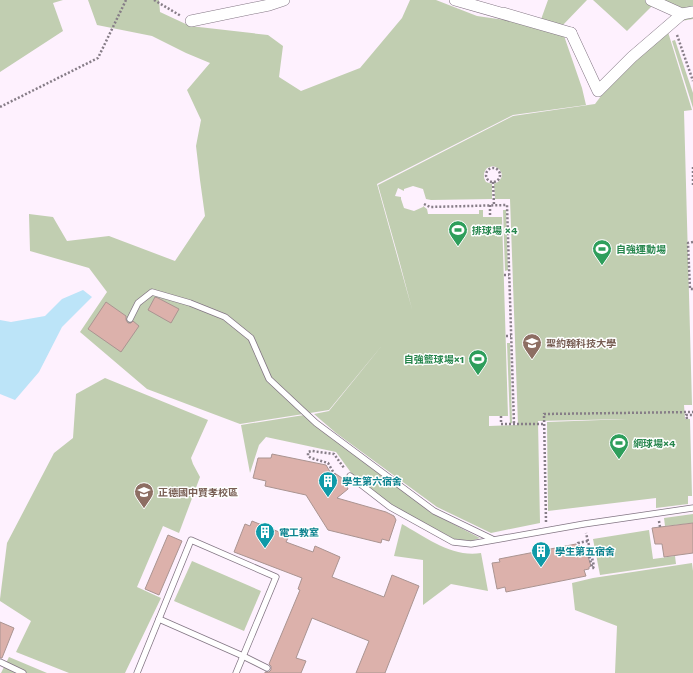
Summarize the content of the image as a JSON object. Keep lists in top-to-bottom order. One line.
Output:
{"places":{"sports":["排球場 ×4","自強運動場","自強籃球場×1","網球場×4"],"school or university":["聖約翰科技大學","正德國中賢孝校區"],"building":["學生第六宿舍","電工教室","學生第五宿舍"]}}
